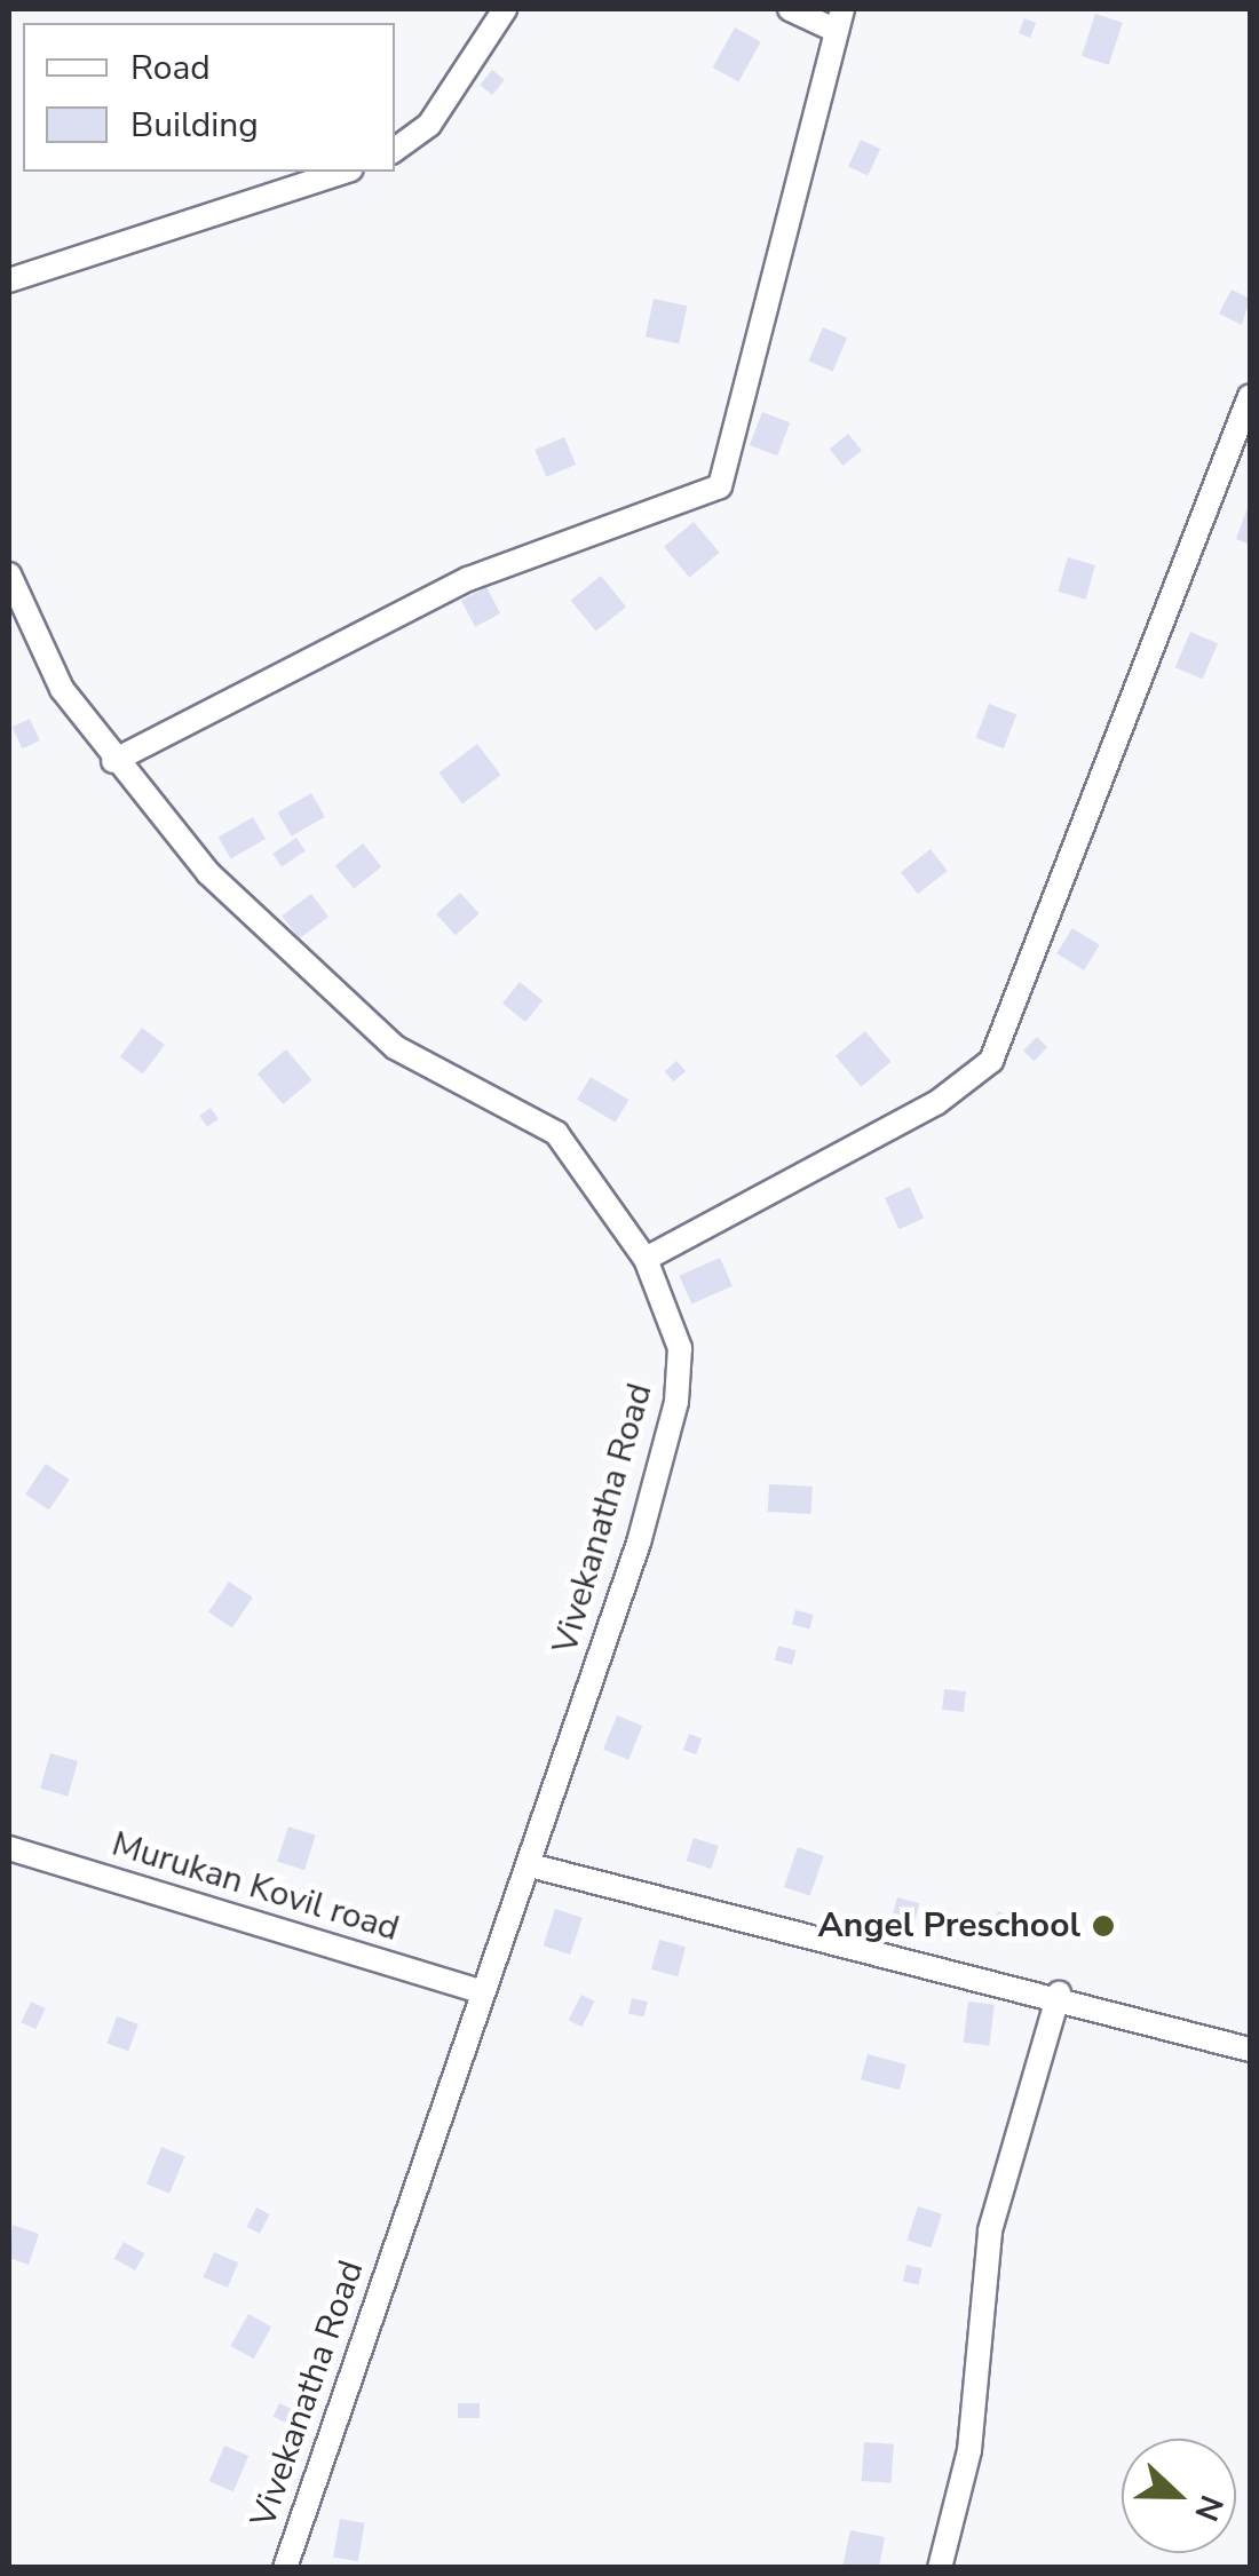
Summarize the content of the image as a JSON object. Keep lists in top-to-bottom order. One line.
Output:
{"streets":{"street":["Vivekanatha Road","Murukan Kovil road"]},"crossings":[["Vivekanatha Road","Murukan Kovil road"]],"places":["Angel Preschool"],"legend":["Road","Building"],"north":"right"}
